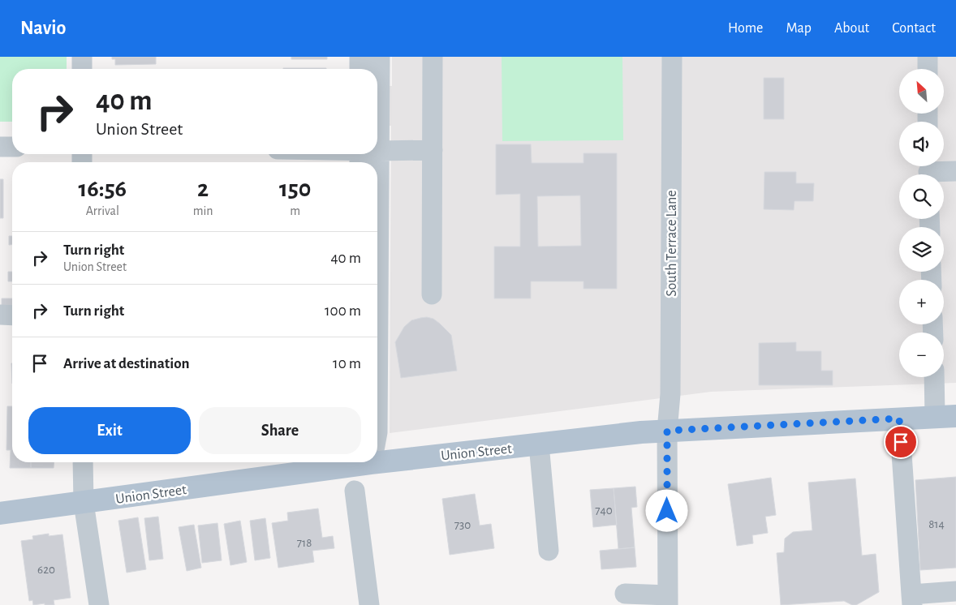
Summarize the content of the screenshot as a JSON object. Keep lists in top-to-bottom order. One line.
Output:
{"streets":{"main road":["Union Street"],"street":["South Terrace Lane"]},"crossings":[["South Terrace Lane","Union Street"]],"house_numbers":["740","814","730","718","620"],"north":"top left","page":{"header":"Navio","nav":["Home","Map","About","Contact"],"map_buttons":["+","−"],"turn":["40 m","Union Street"],"eta":["16:56","Arrival","2","min","150","m"],"list":[{"name":"Turn right","note":"Union Street","value":"40 m"},{"name":"Turn right","value":"100 m"},{"name":"Arrive at destination","value":"10 m"}],"buttons":["Exit","Share"]}}
